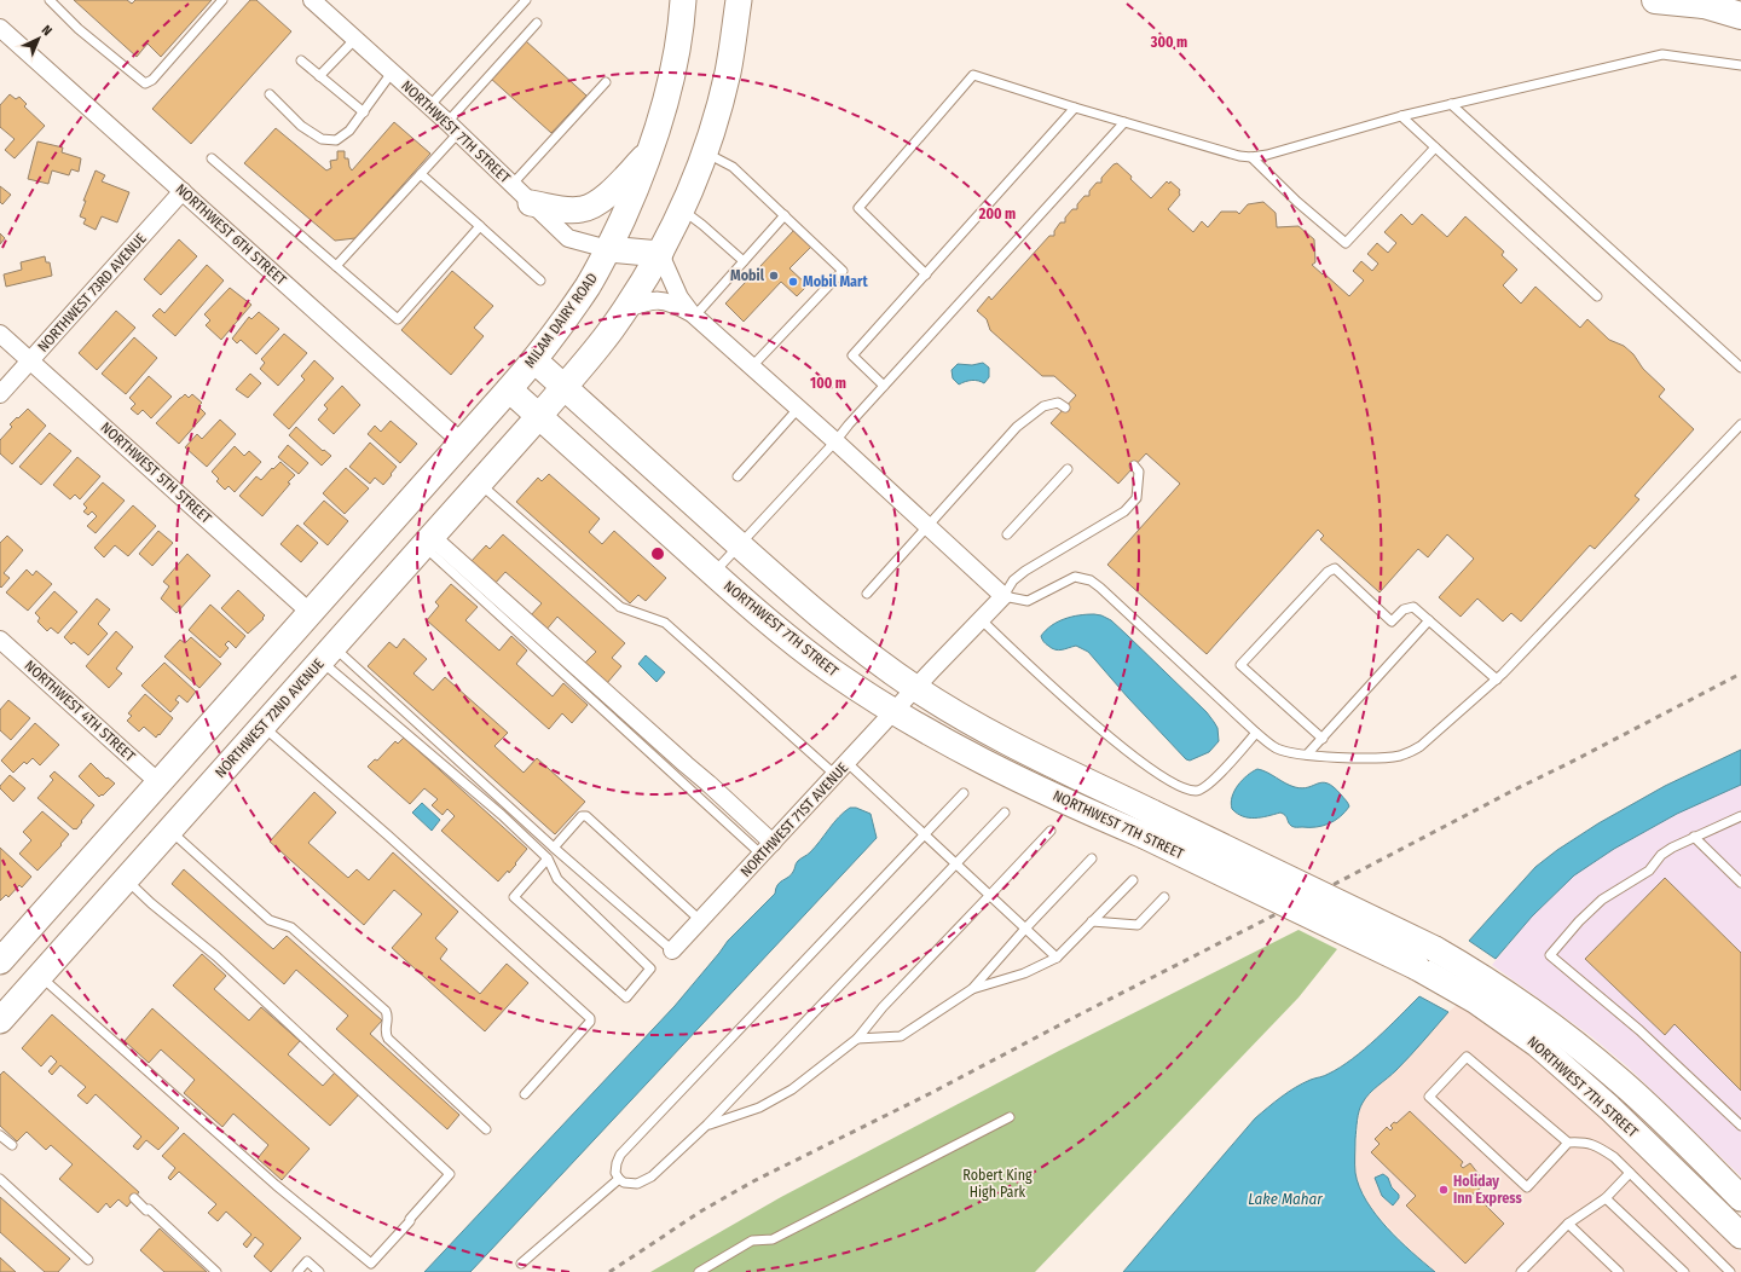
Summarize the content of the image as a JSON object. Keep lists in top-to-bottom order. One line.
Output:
{"streets":{"main road":["NORTHWEST 7TH STREET","MILAM DAIRY ROAD","NORTHWEST 72ND AVENUE"],"street":["NORTHWEST 6TH STREET","NORTHWEST 73RD AVENUE","NORTHWEST 5TH STREET","NORTHWEST 4TH STREET","NORTHWEST 71ST AVENUE"]},"crossings":[["NORTHWEST 7TH STREET","MILAM DAIRY ROAD"],["NORTHWEST 7TH STREET","NORTHWEST 72ND AVENUE"],["NORTHWEST 7TH STREET","NORTHWEST 71ST AVENUE"],["NORTHWEST 6TH STREET","NORTHWEST 73RD AVENUE"],["NORTHWEST 73RD AVENUE","NORTHWEST 5TH STREET"]],"water":["Lake Mahar"],"parks":["Robert King High Park"],"places":["Mobil","Mobil Mart","Holiday Inn Express"],"north":"top right","rings":["300 m","200 m","100 m"]}
